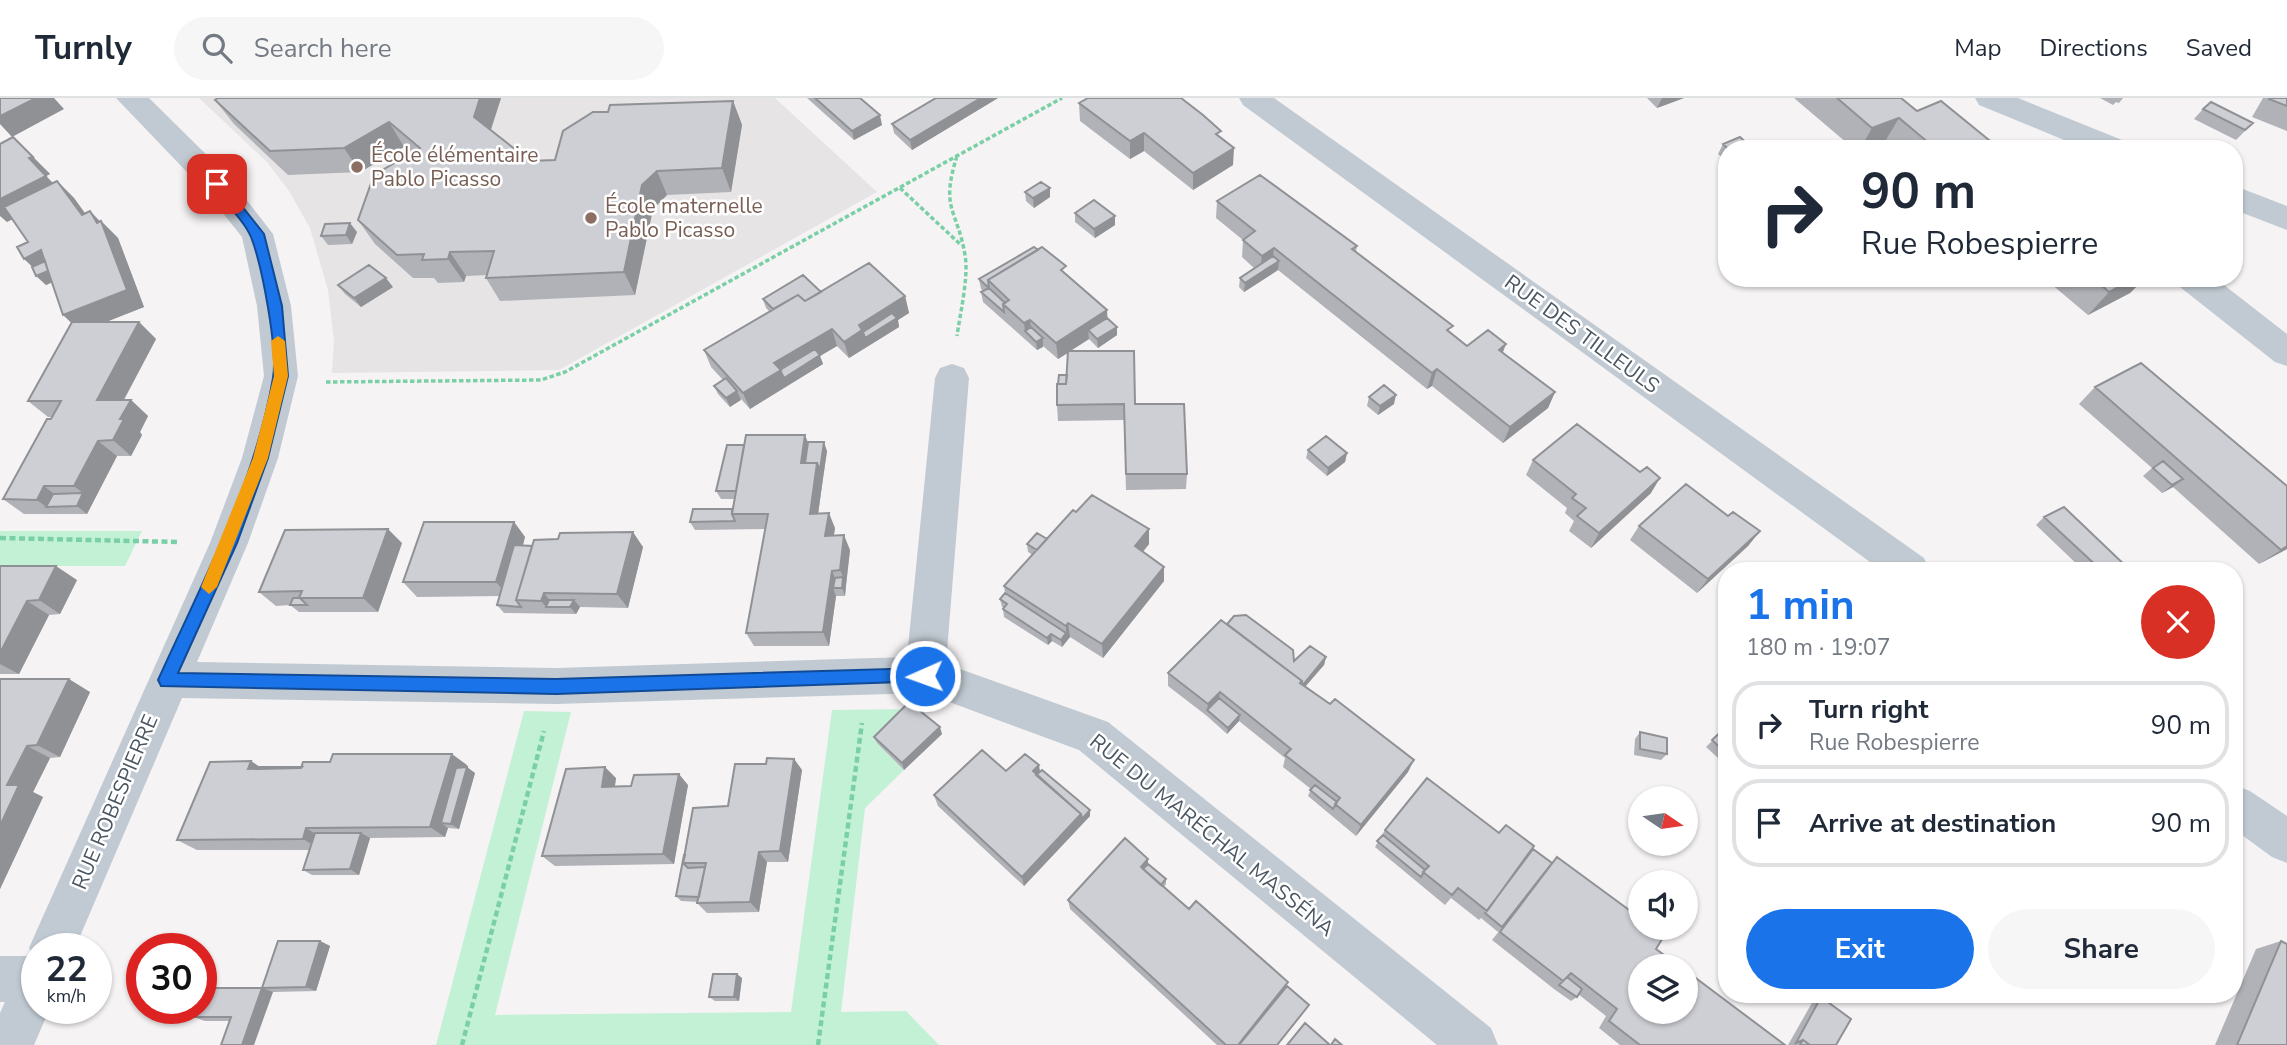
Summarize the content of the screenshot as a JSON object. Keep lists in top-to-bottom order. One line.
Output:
{"streets":{"street":["RUE DES TILLEULS","RUE ROBESPIERRE","RUE DU MARÉCHAL MASSÉNA"]},"crossings":[["RUE ROBESPIERRE","RUE DU MARÉCHAL MASSÉNA"]],"places":["École élémentaire Pablo Picasso","École maternelle Pablo Picasso"],"north":"right","page":{"header":"Turnly","search":"Search here","nav":["Map","Directions","Saved"],"turn":["90 m","Rue Robespierre"],"heading":["1 min","180 m · 19:07"],"list":[{"name":"Turn right","note":"Rue Robespierre","value":"90 m"},{"name":"Arrive at destination","value":"90 m"}],"buttons":["Exit","Share"],"speed":"22 km/h","limit":"30"}}
